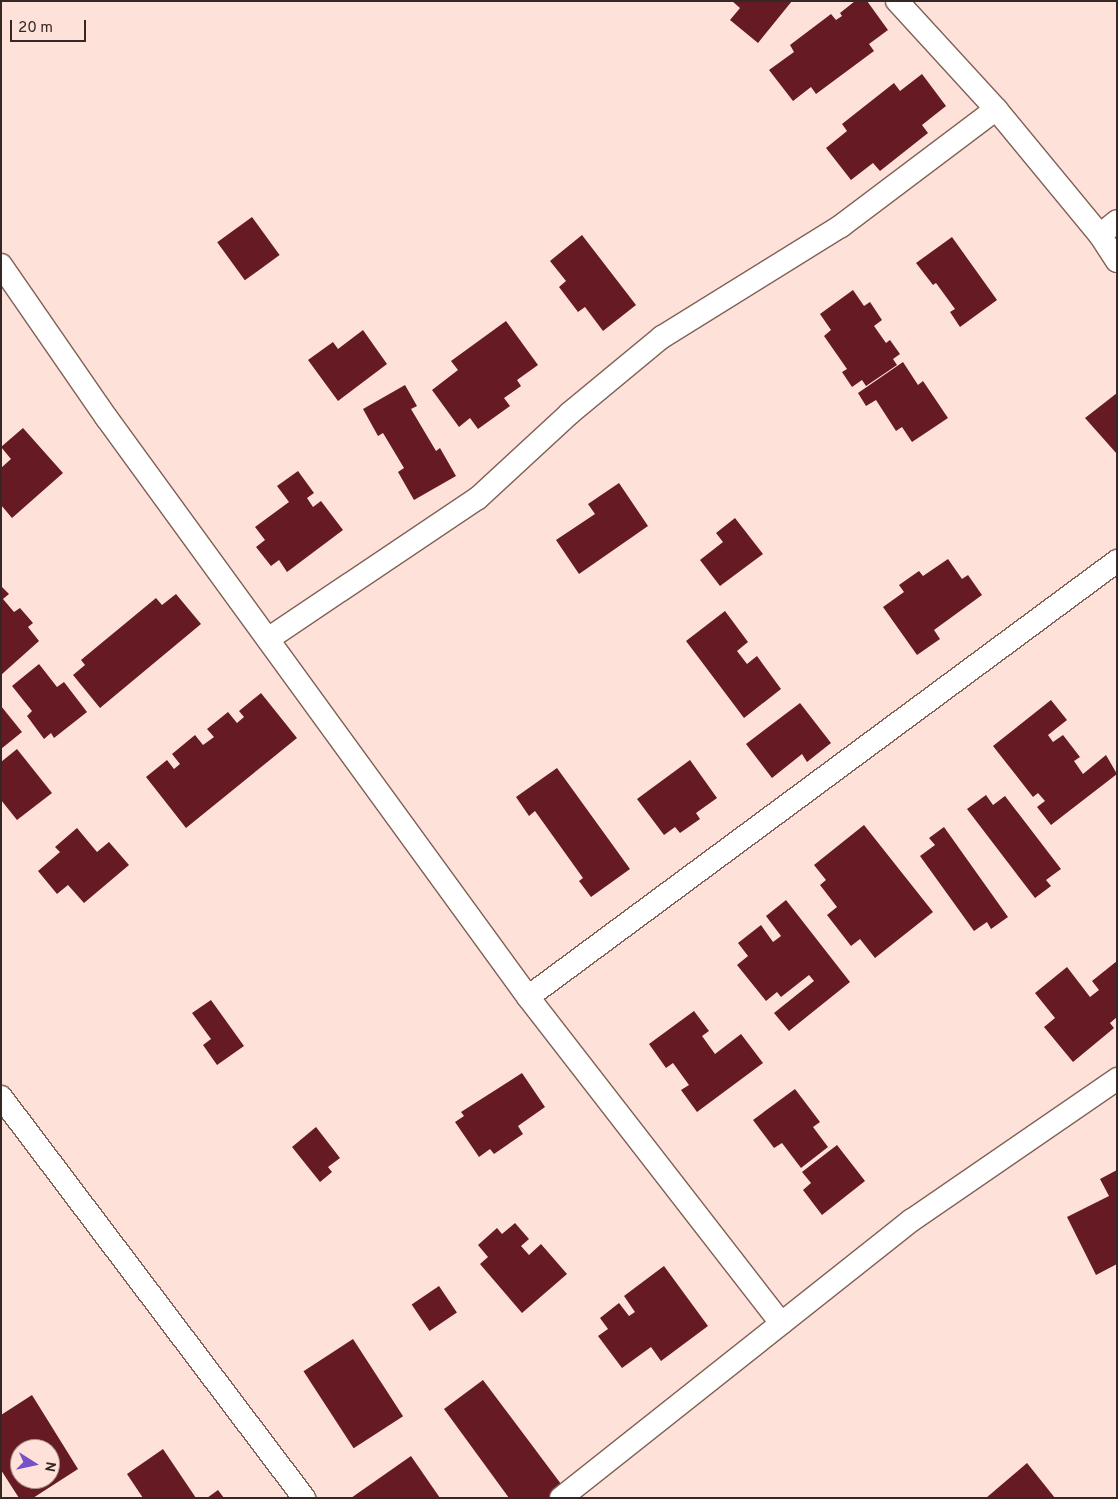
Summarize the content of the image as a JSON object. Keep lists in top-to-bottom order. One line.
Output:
{"scale_bar":"20 m","north":"right"}
